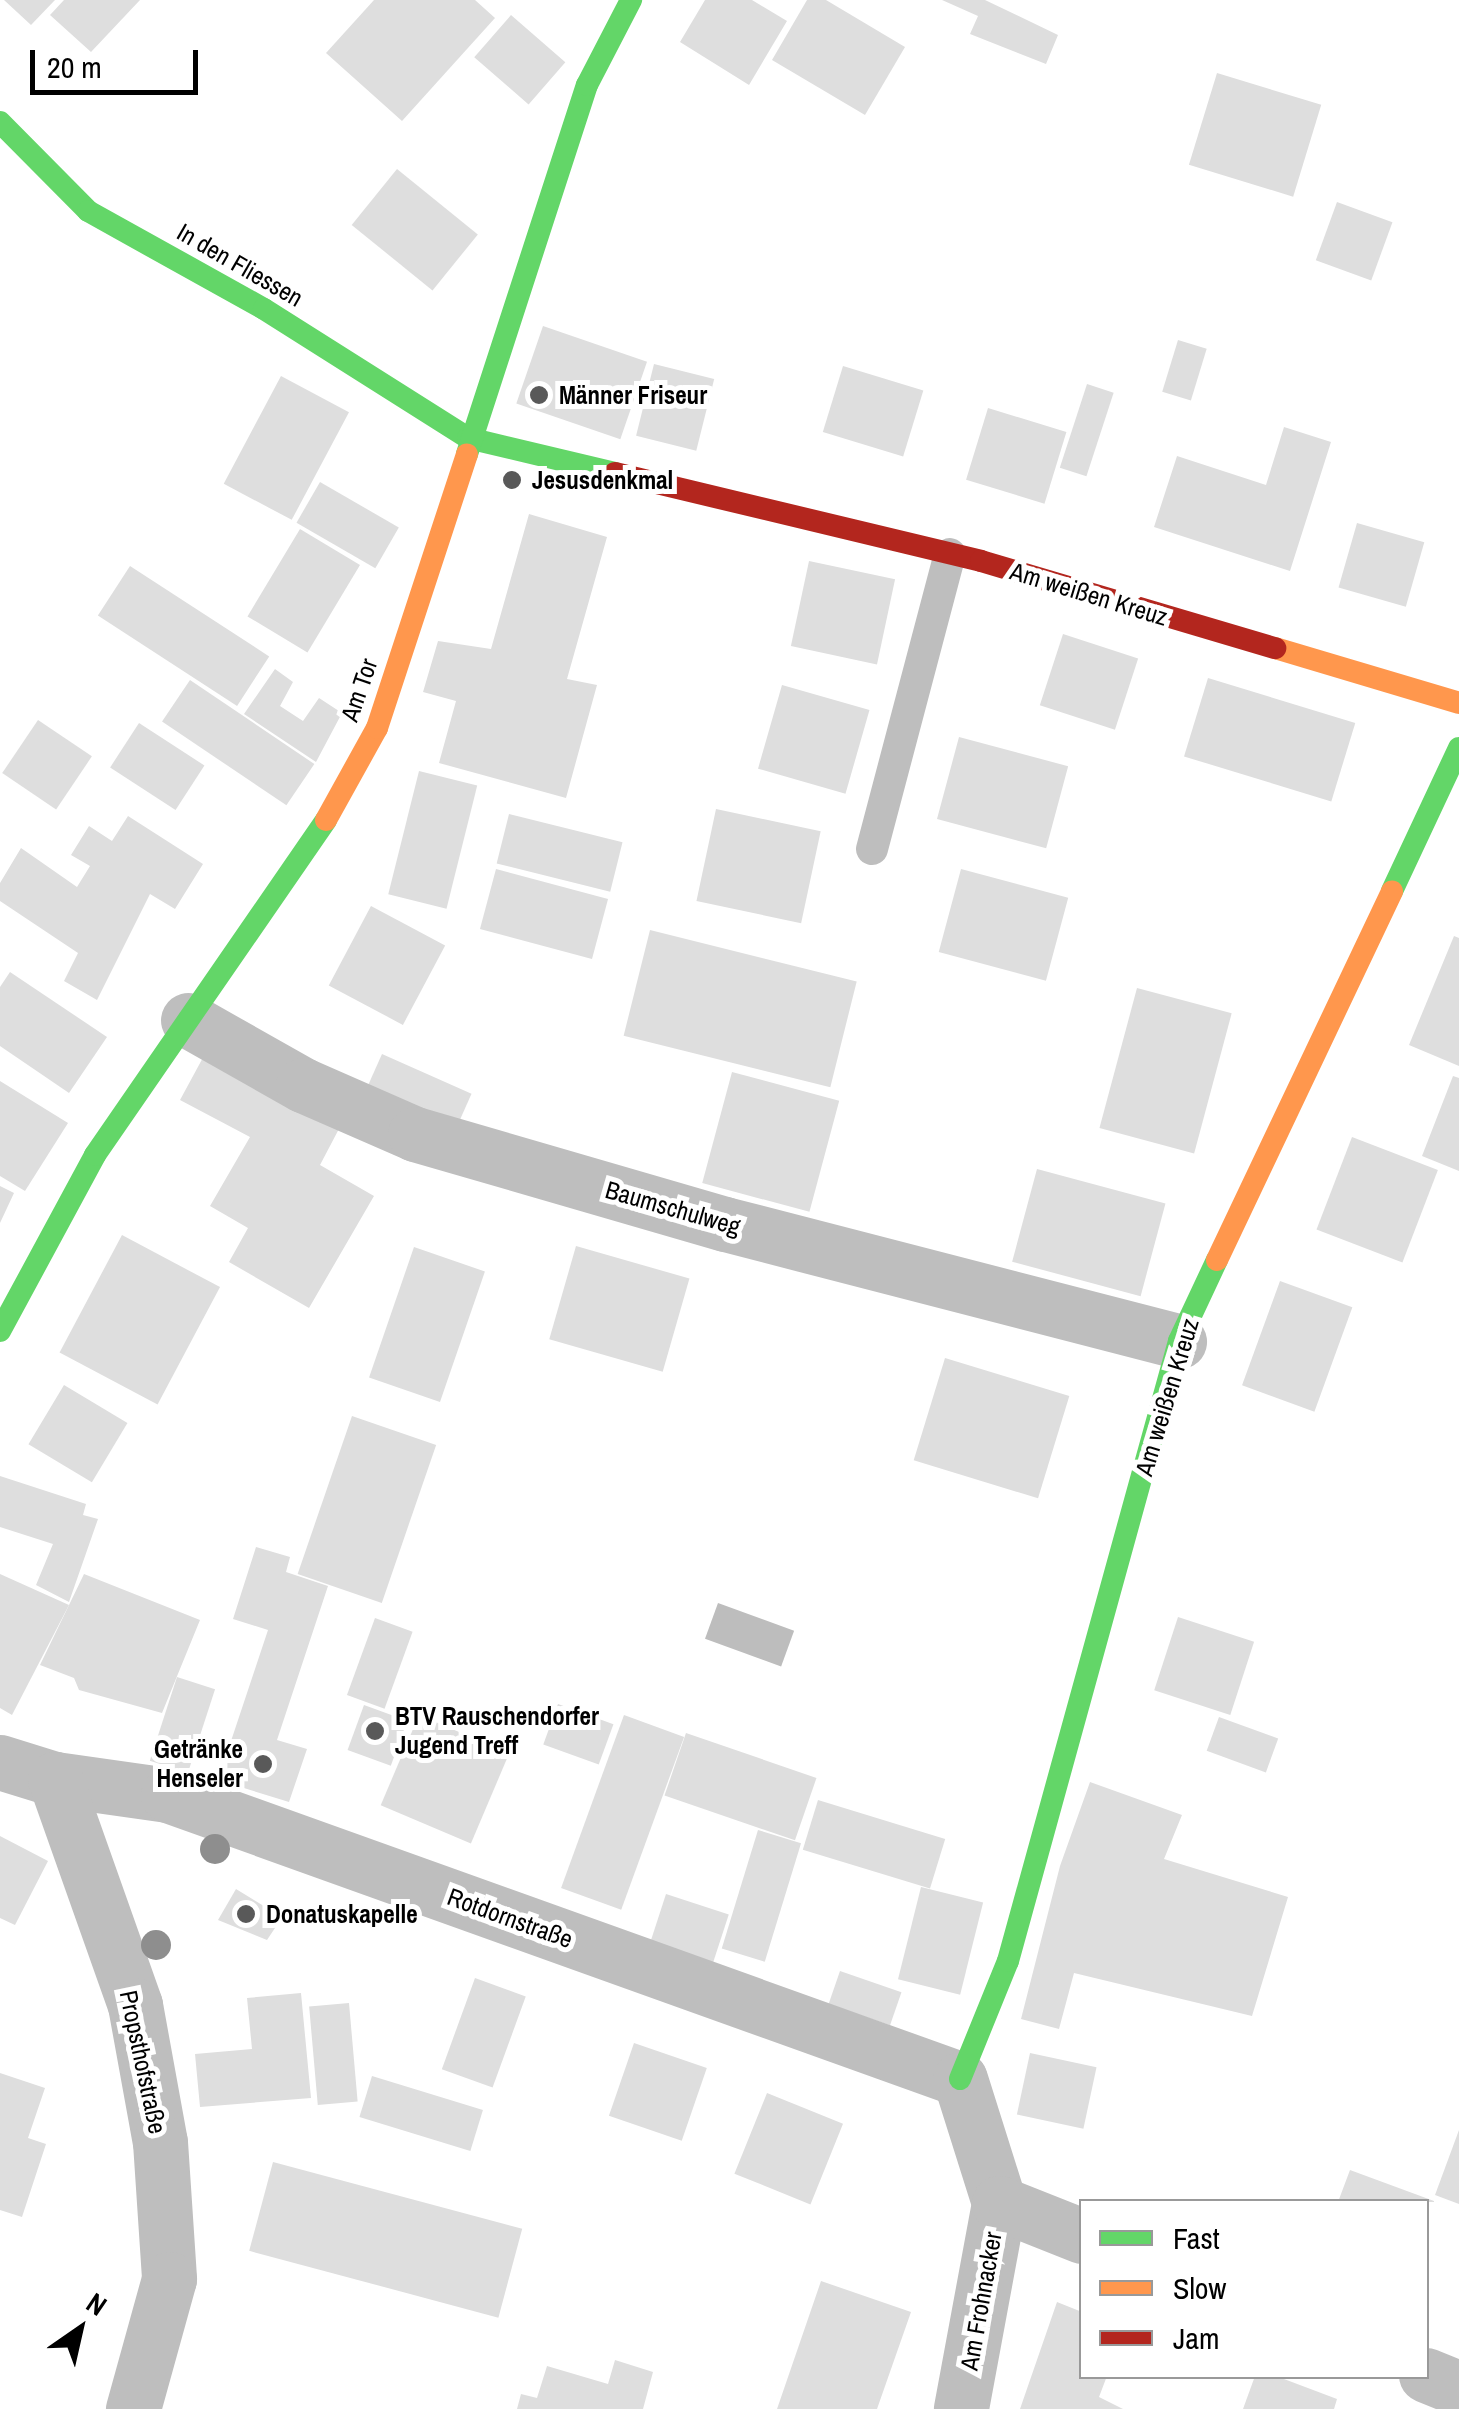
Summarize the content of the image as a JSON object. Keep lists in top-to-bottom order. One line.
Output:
{"streets":{"street":["In den Fliessen","Am weißen Kreuz","Am Tor","Baumschulweg","Rotdornstraße","Propsthofstraße","Am Frohnacker"]},"crossings":[["In den Fliessen","Am weißen Kreuz"],["In den Fliessen","Am Tor"],["Am weißen Kreuz","Am Tor"],["Am weißen Kreuz","Baumschulweg"],["Am weißen Kreuz","Rotdornstraße"],["Am weißen Kreuz","Am Frohnacker"],["Am Tor","Baumschulweg"],["Rotdornstraße","Propsthofstraße"],["Rotdornstraße","Am Frohnacker"]],"places":["Männer Friseur","Jesusdenkmal","BTV Rauschendorfer Jugend Treff","Getränke Henseler","Donatuskapelle"],"legend":["Fast","Slow","Jam"],"scale_bar":"20 m","north":"top right"}
